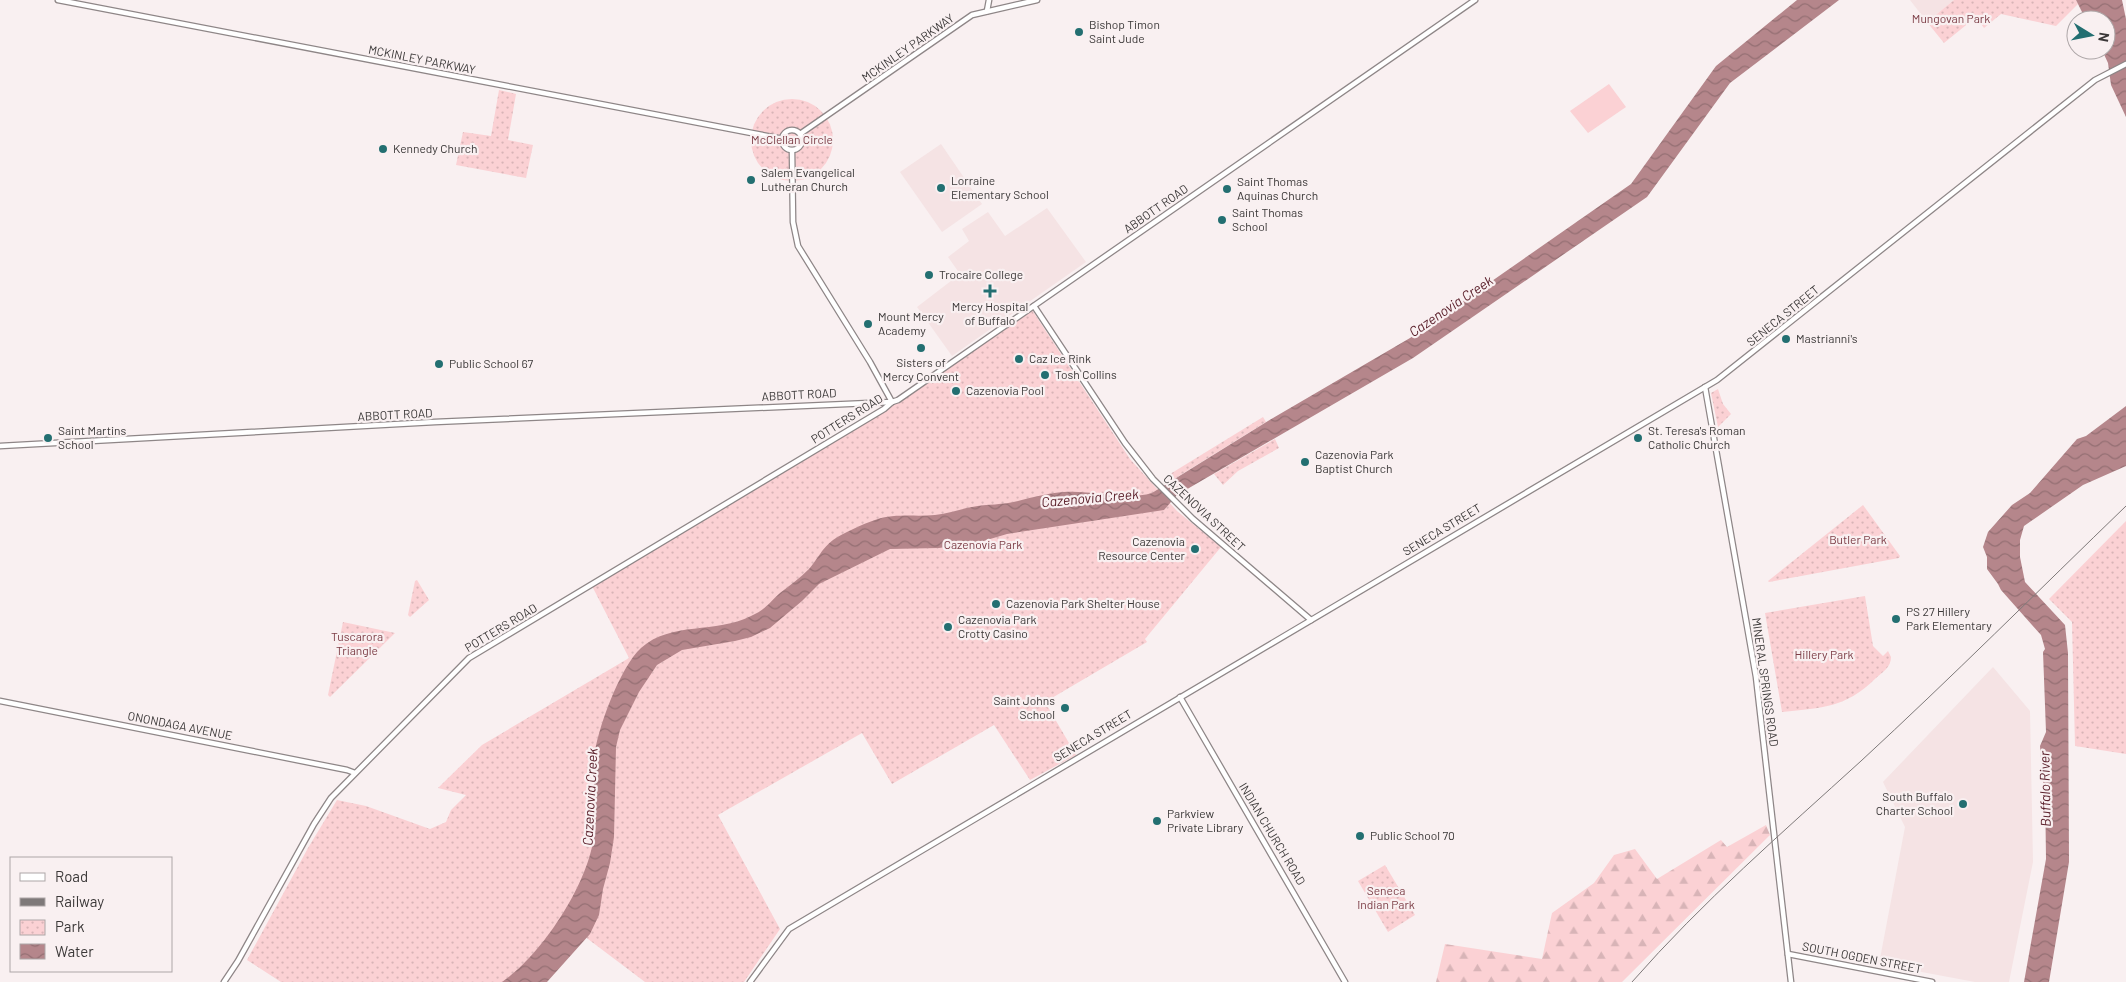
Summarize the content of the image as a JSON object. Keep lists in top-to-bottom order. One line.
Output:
{"streets":{"street":["MCKINLEY PARKWAY","ABBOTT ROAD","SENECA STREET","POTTERS ROAD","CAZENOVIA STREET","MINERAL SPRINGS ROAD","ONONDAGA AVENUE","INDIAN CHURCH ROAD","SOUTH OGDEN STREET"]},"crossings":[["ABBOTT ROAD","POTTERS ROAD"],["ABBOTT ROAD","CAZENOVIA STREET"],["SENECA STREET","CAZENOVIA STREET"],["SENECA STREET","MINERAL SPRINGS ROAD"],["SENECA STREET","INDIAN CHURCH ROAD"],["POTTERS ROAD","ONONDAGA AVENUE"],["MINERAL SPRINGS ROAD","SOUTH OGDEN STREET"]],"water":["Cazenovia Creek","Buffalo River"],"parks":["Mungovan Park","McClellan Circle","Butler Park","Cazenovia Park","Tuscarora Triangle","Hillery Park","Seneca Indian Park"],"places":{"other":["Bishop Timon Saint Jude","Kennedy Church","Salem Evangelical Lutheran Church","Lorraine Elementary School","Saint Thomas Aquinas Church","Saint Thomas School","Trocaire College","Mount Mercy Academy","Mastrianni's","Sisters of Mercy Convent","Caz Ice Rink","Public School 67","Tosh Collins","Cazenovia Pool","Saint Martins School","St. Teresa's Roman Catholic Church","Cazenovia Park Baptist Church","Cazenovia Resource Center","Cazenovia Park Shelter House","PS 27 Hillery Park Elementary","Cazenovia Park Crotty Casino","Saint Johns School","South Buffalo Charter School","Parkview Private Library","Public School 70"],"health":["Mercy Hospital of Buffalo"]},"legend":["Road","Railway","Park","Water"],"north":"right"}
